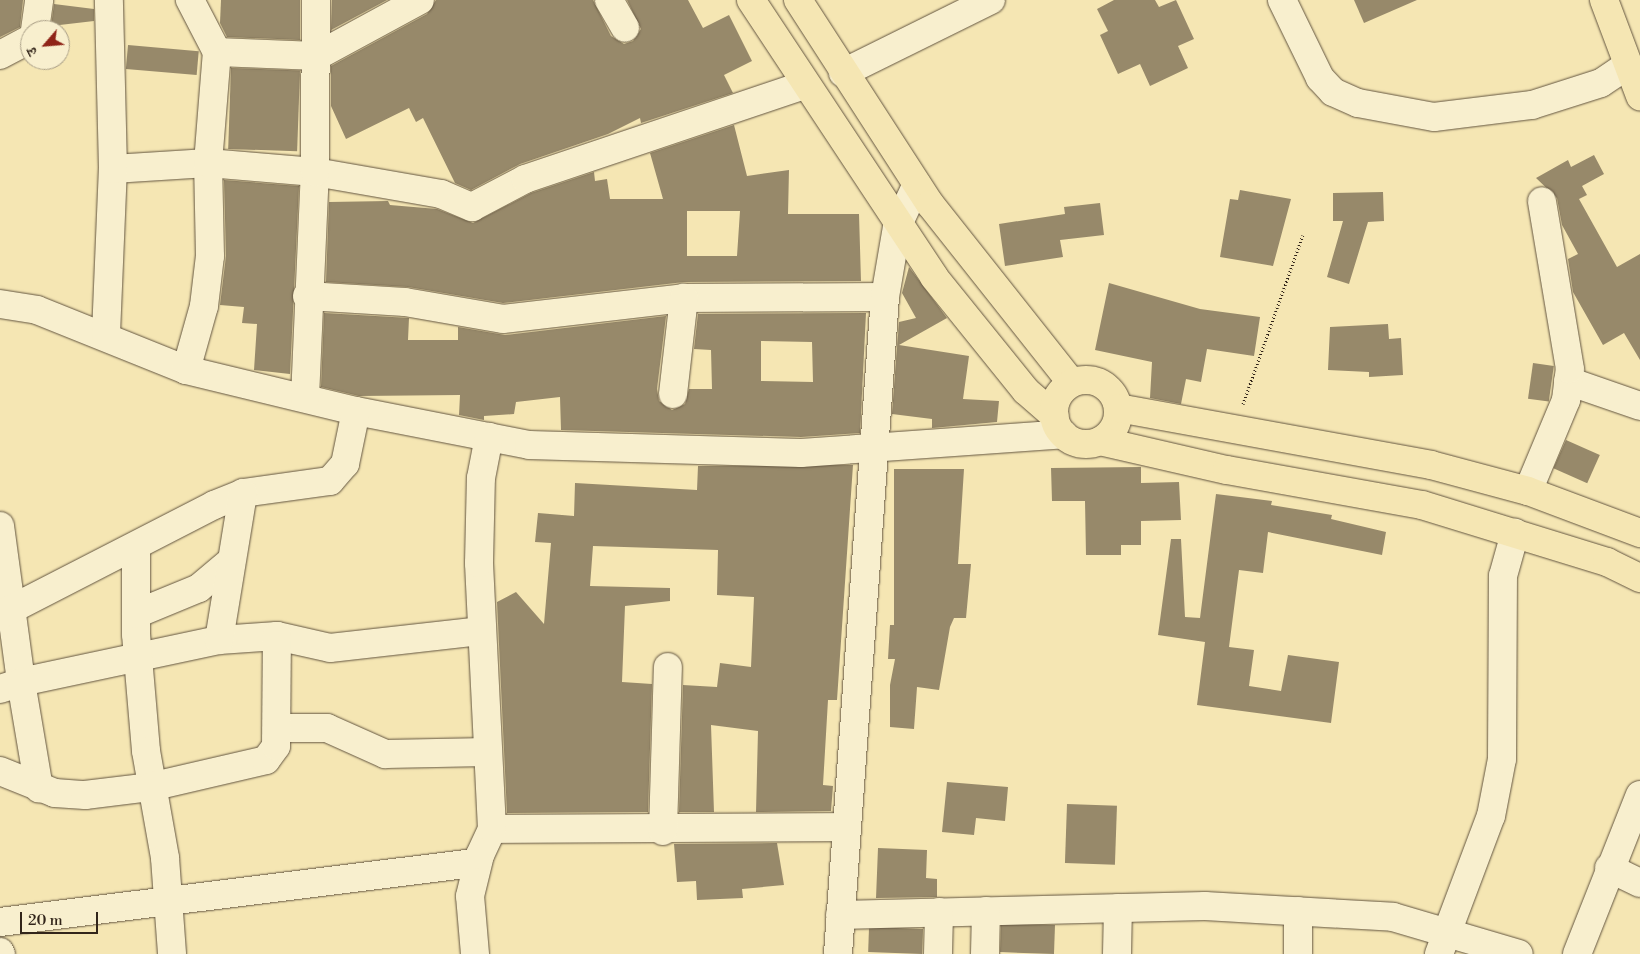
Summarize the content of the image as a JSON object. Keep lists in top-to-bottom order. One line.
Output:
{"scale_bar":"20 m","north":"bottom left"}
